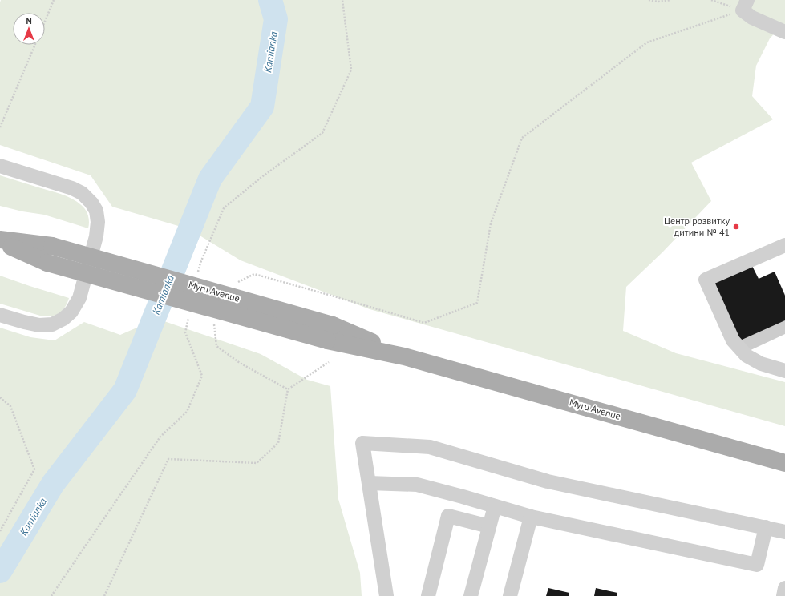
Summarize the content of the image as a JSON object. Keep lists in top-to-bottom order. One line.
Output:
{"streets":{"main road":["Myru Avenue"]},"water":["Kamianka"],"places":["Центр розвитку дитини № 41"],"north":"top"}
